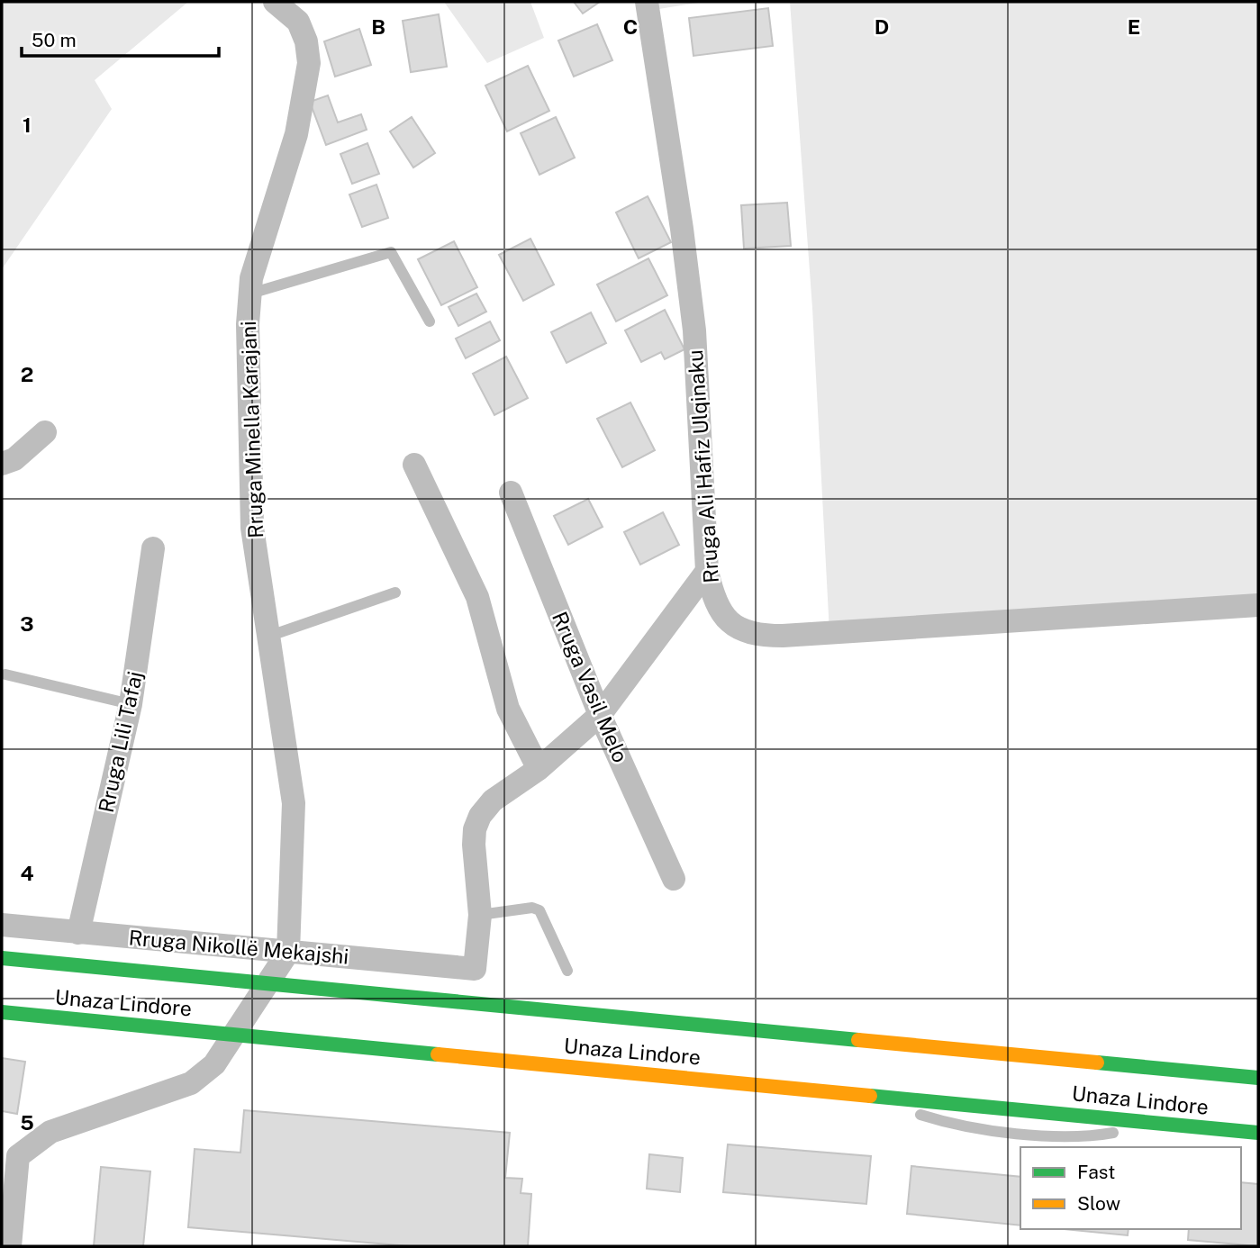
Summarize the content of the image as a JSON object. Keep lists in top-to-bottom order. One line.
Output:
{"streets":{"highway":["Unaza Lindore"],"street":["Rruga Minella Karajani","Rruga Ali Hafiz Ulqinaku","Rruga Vasil Melo","Rruga Lili Tafaj","Rruga Nikollë Mekajshi"]},"crossings":[["Rruga Minella Karajani","Rruga Nikollë Mekajshi"],["Rruga Lili Tafaj","Rruga Nikollë Mekajshi"]],"legend":["Fast","Slow"],"scale_bar":"50 m","grid":{"columns":["B","C","D","E"],"rows":["1","2","3","4","5"]}}
